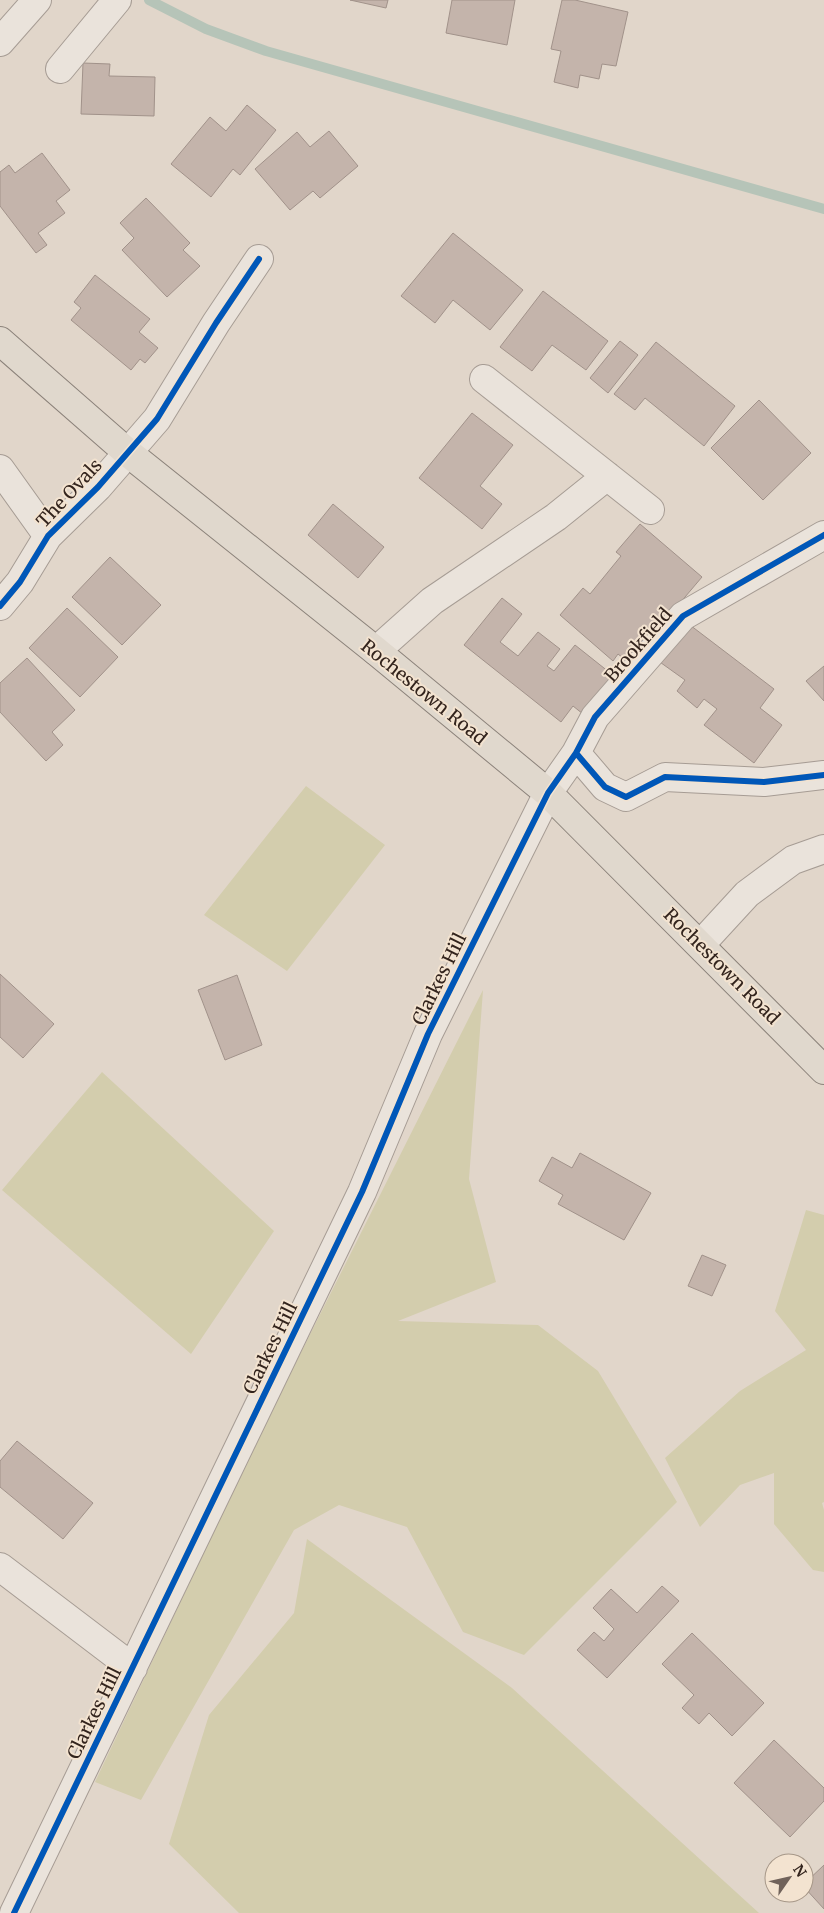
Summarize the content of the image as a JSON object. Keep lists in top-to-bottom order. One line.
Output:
{"streets":{"main road":["Rochestown Road"],"street":["The Ovals","Brookfield","Clarkes Hill"]},"crossings":[["The Ovals","Rochestown Road"],["Brookfield","Rochestown Road"],["Brookfield","Clarkes Hill"],["Rochestown Road","Clarkes Hill"]],"north":"top right"}
